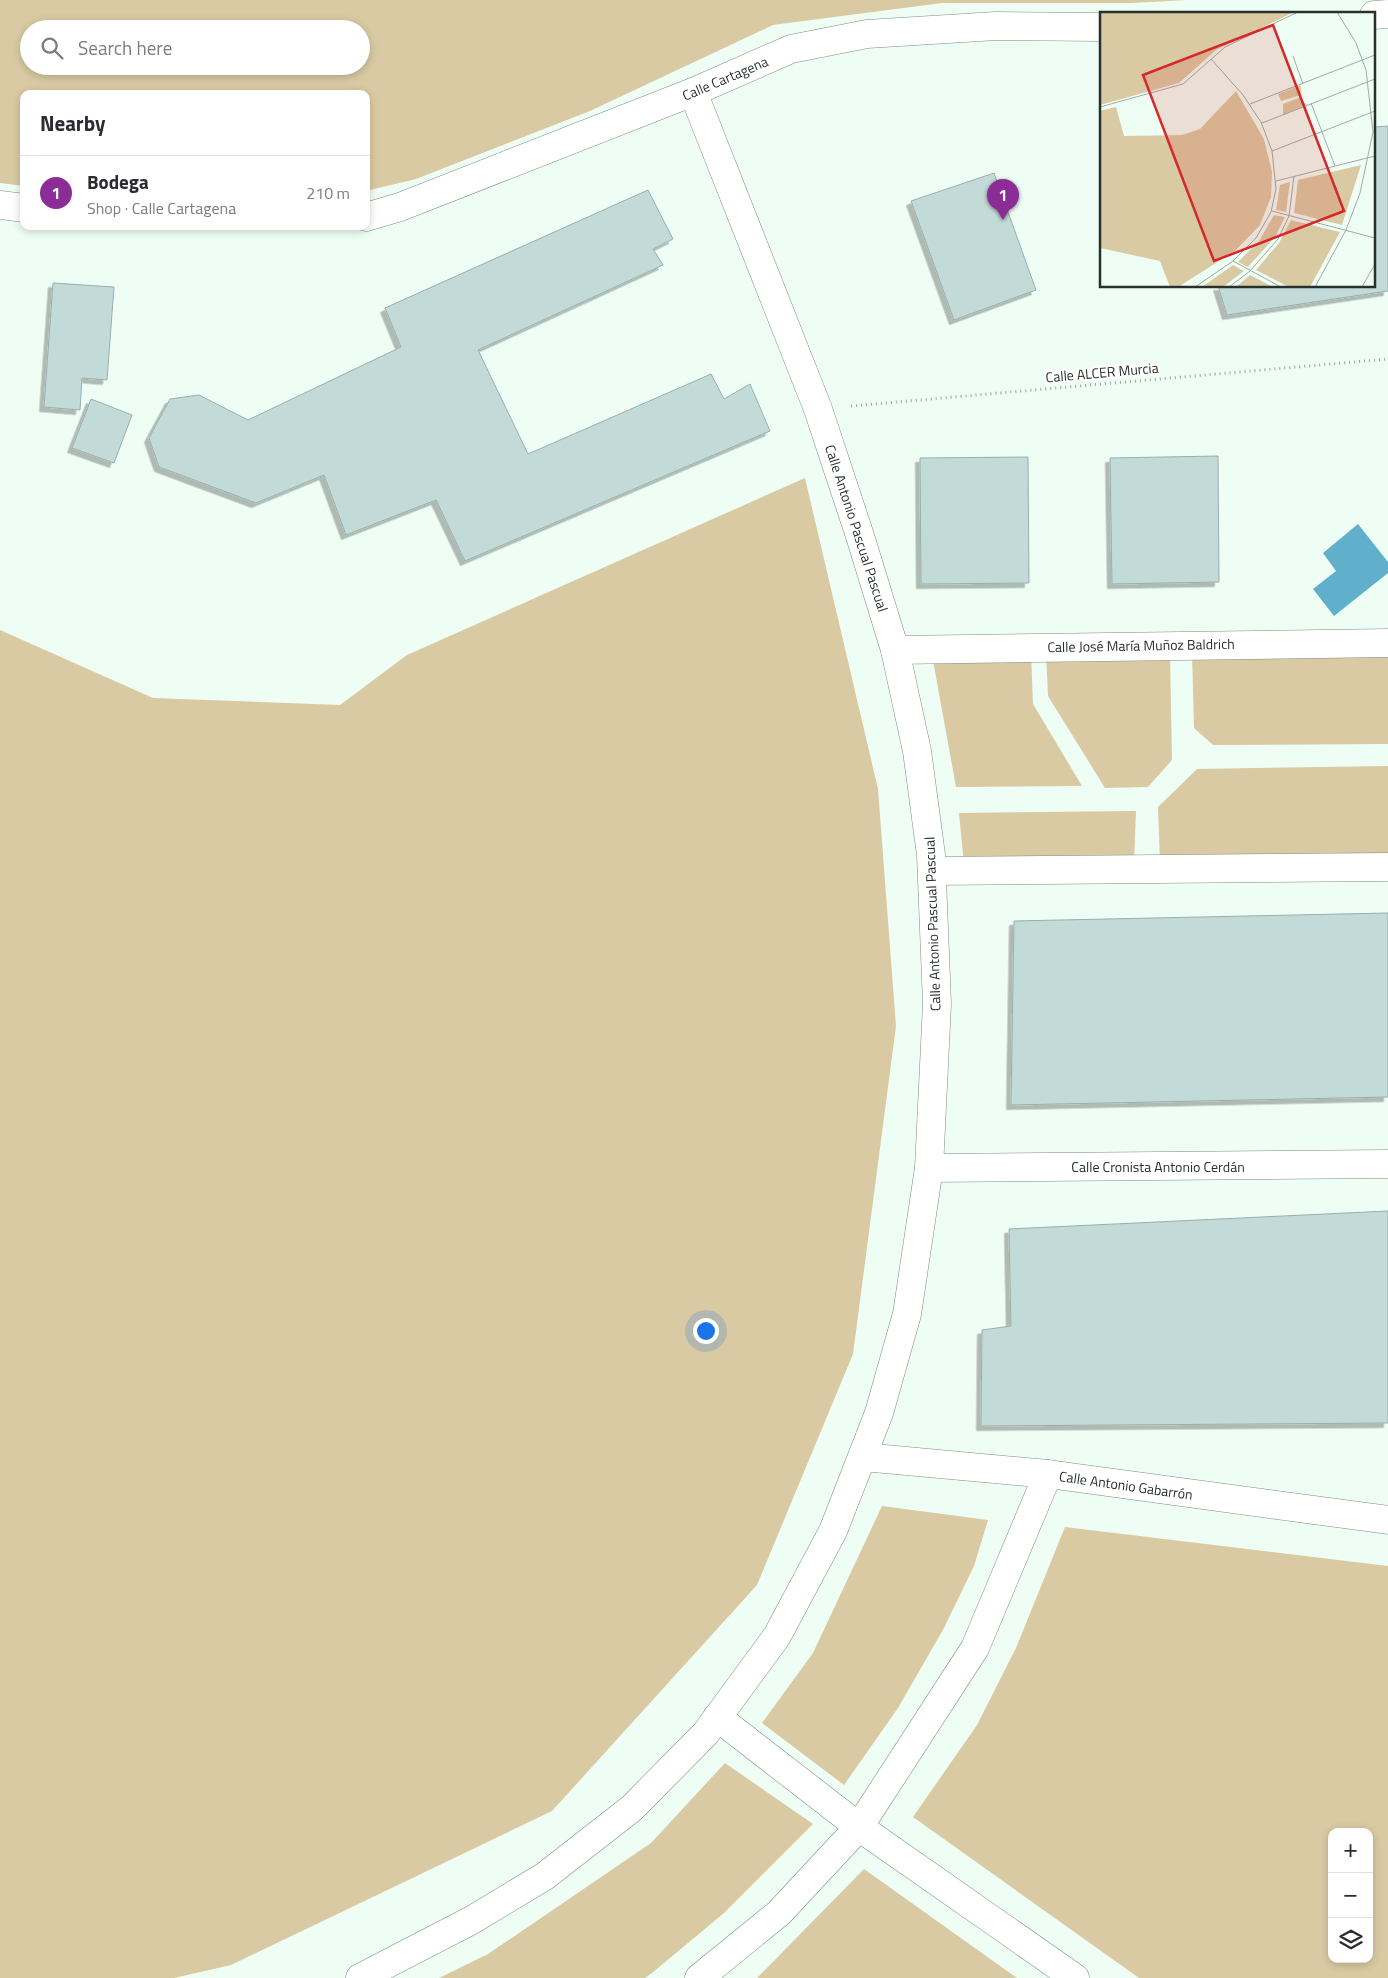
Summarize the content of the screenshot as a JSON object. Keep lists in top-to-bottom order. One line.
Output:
{"streets":{"street":["Calle Cartagena","Calle Antonio Pascual Pascual","Calle José María Muñoz Baldrich","Calle Cronista Antonio Cerdán","Calle Antonio Gabarrón"],"path":["Calle ALCER Murcia"]},"crossings":[["Calle Cartagena","Calle Antonio Pascual Pascual"],["Calle ALCER Murcia","Calle Antonio Pascual Pascual"],["Calle Antonio Pascual Pascual","Calle José María Muñoz Baldrich"],["Calle Antonio Pascual Pascual","Calle Cronista Antonio Cerdán"],["Calle Antonio Pascual Pascual","Calle Antonio Gabarrón"]],"page":{"search":"Search here","heading":"Nearby","list":[{"mark":"1","name":"Bodega","note":"Shop · Calle Cartagena","value":"210 m"}],"pins":"1","map_buttons":["+","−"]}}
